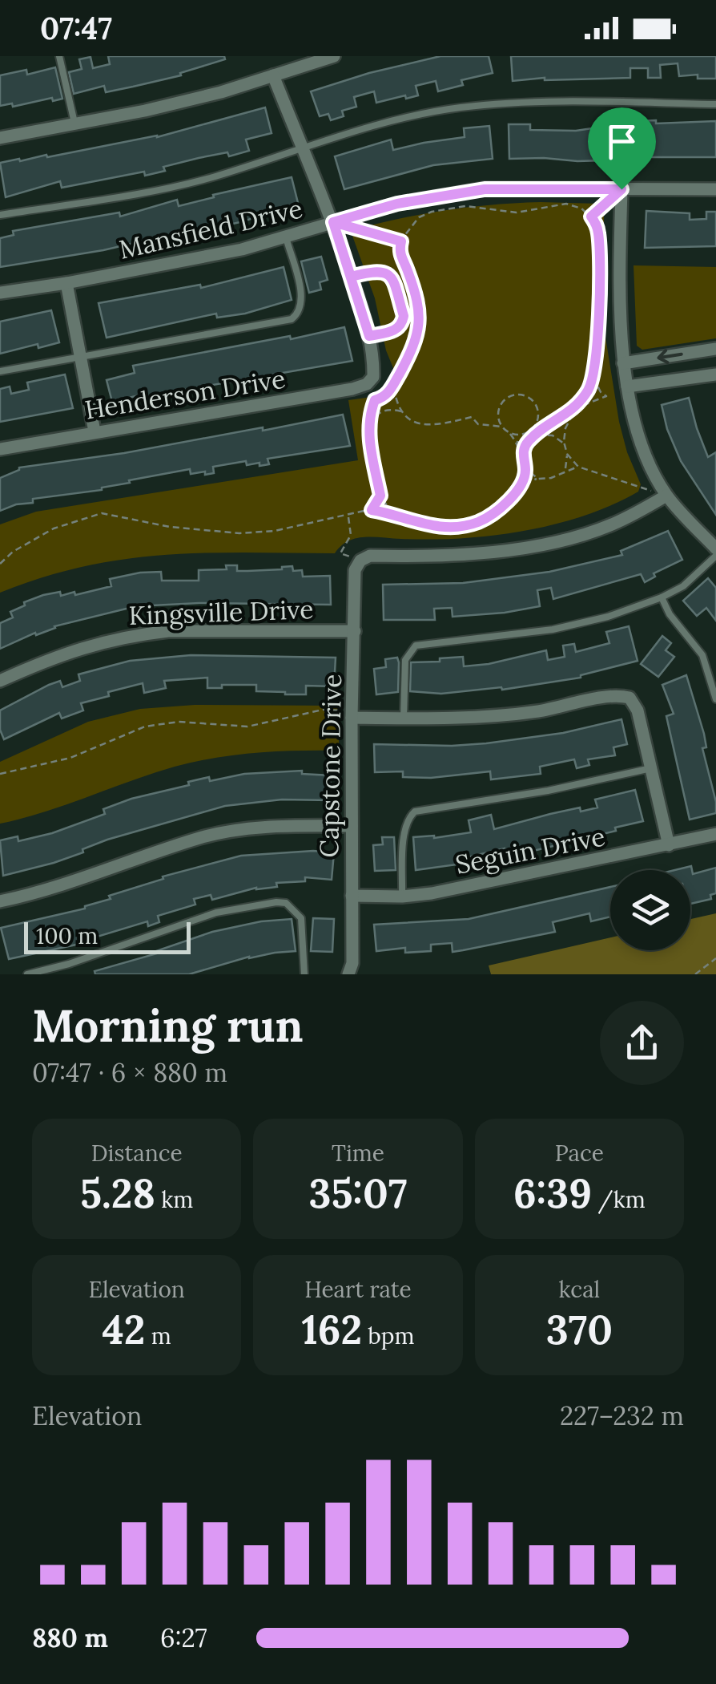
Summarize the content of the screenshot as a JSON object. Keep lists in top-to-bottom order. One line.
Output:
{"streets":{"street":["Mansfield Drive","Henderson Drive","Kingsville Drive","Capstone Drive","Seguin Drive"]},"crossings":[["Kingsville Drive","Capstone Drive"],["Capstone Drive","Seguin Drive"]],"scale_bar":"100 m","page":{"status":"07:47","scale":"100 m","heading":["Morning run","07:47 · 6 × 880 m"],"stats":[["Distance","5.28 km"],["Time","35:07"],["Pace","6:39 /km"],["Elevation","42 m"],["Heart rate","162 bpm"],["kcal","370"]],"chart":["Elevation","227–232 m"],"list":[{"name":"880 m","note":"6:27"}]}}
